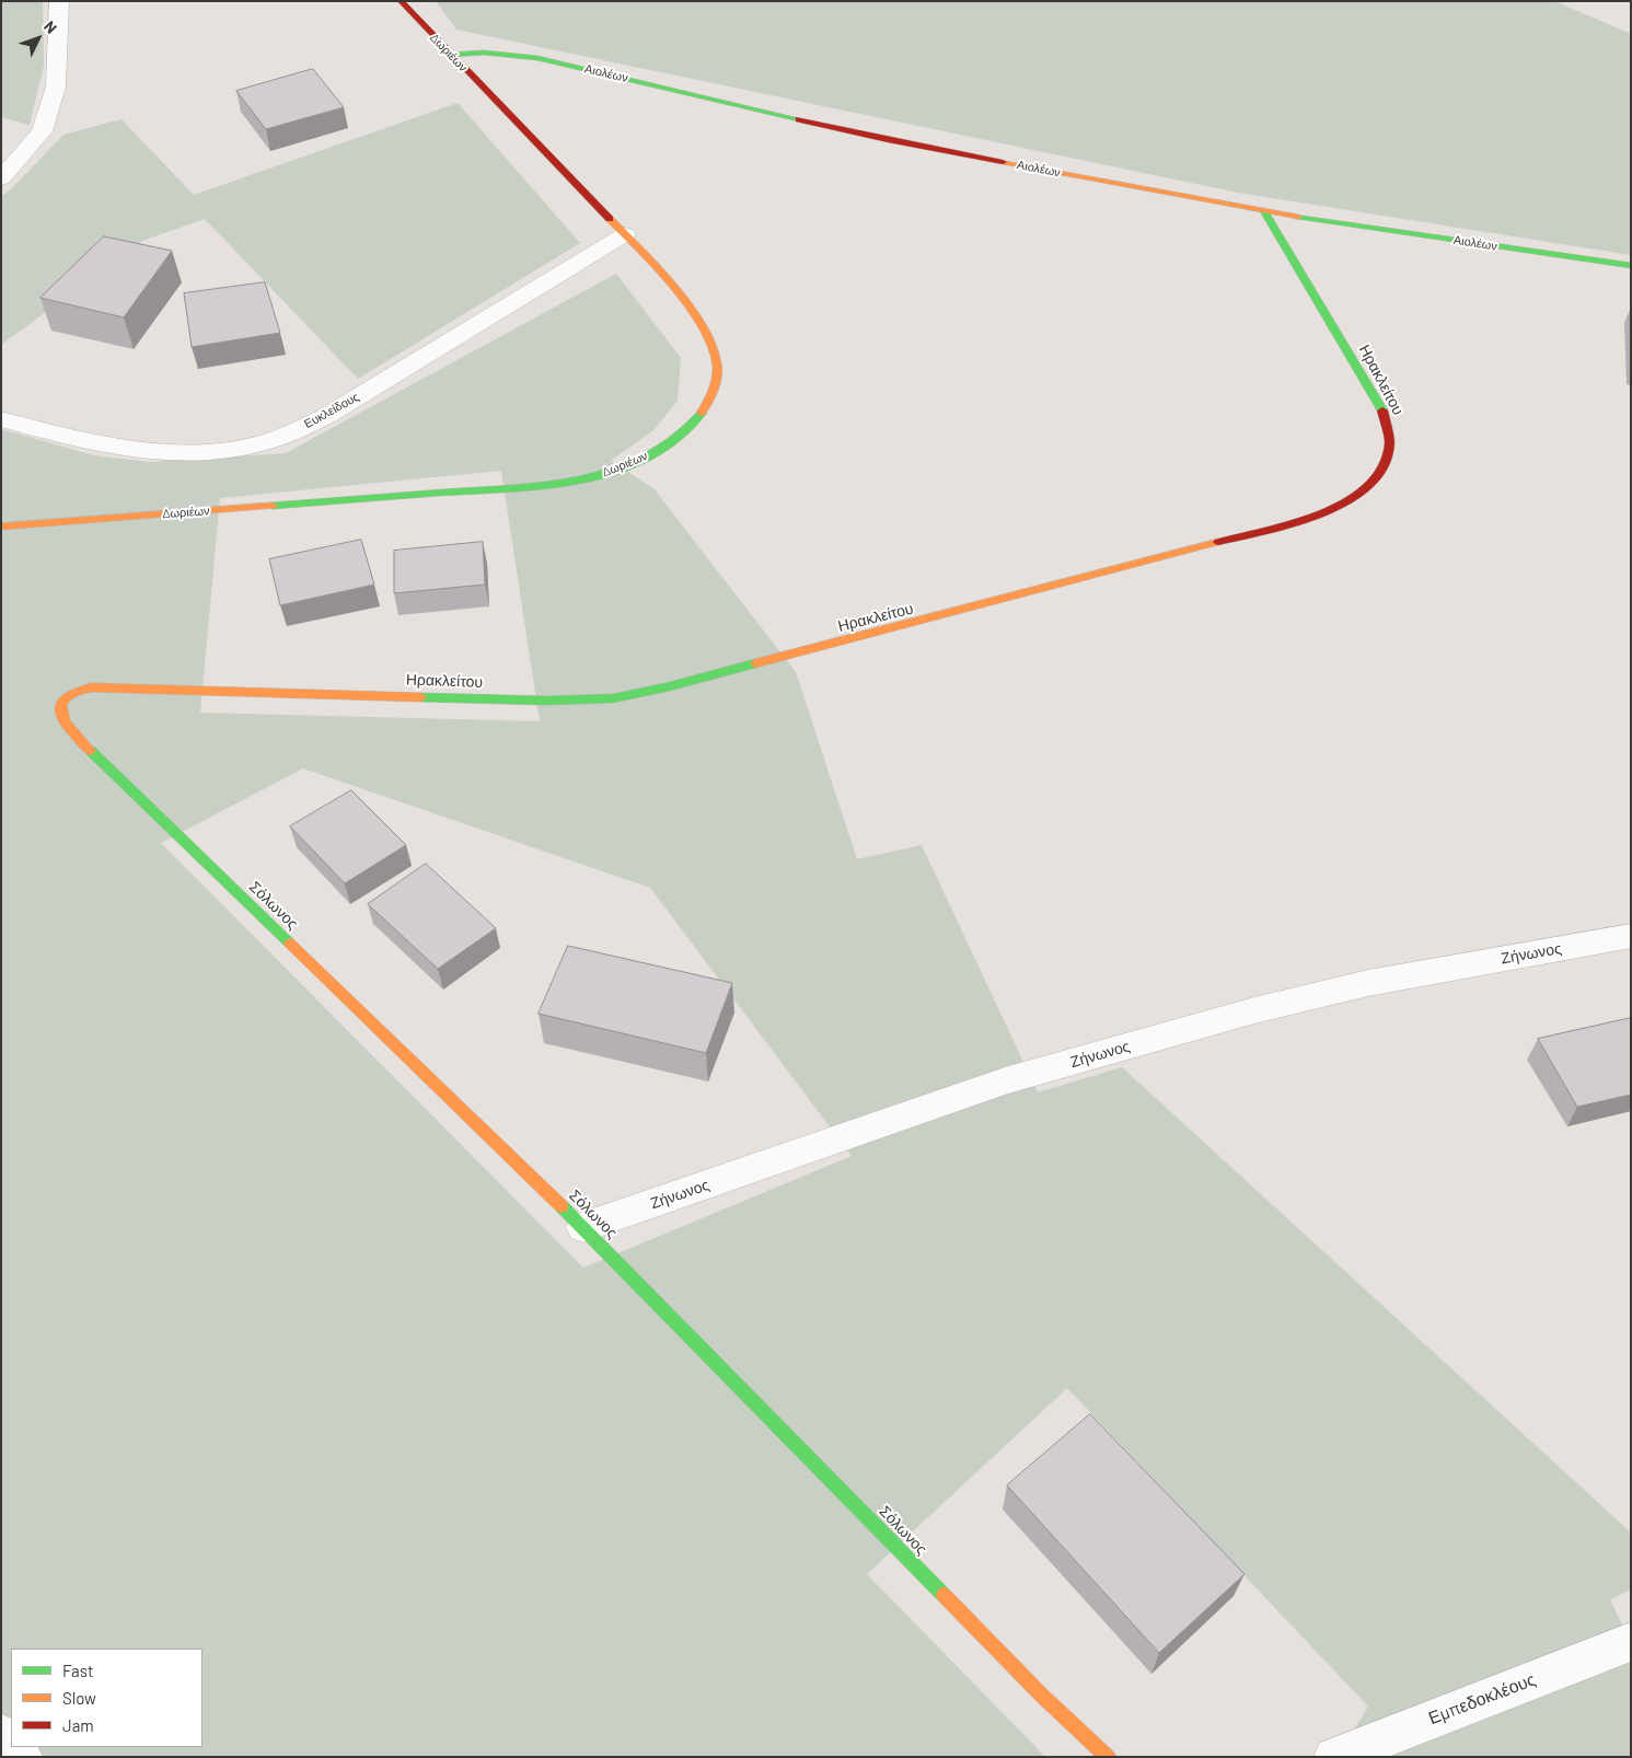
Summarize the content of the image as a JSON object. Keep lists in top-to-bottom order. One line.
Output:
{"streets":{"street":["Δωριέων","Αιολέων","Ηρακλείτου","Ευκλείδους","Σόλωνος","Ζήνωνος","Εμπεδοκλέους"]},"crossings":[["Δωριέων","Αιολέων"],["Δωριέων","Ευκλείδους"],["Αιολέων","Ηρακλείτου"],["Ηρακλείτου","Σόλωνος"],["Σόλωνος","Ζήνωνος"]],"legend":["Fast","Slow","Jam"],"north":"top right"}
